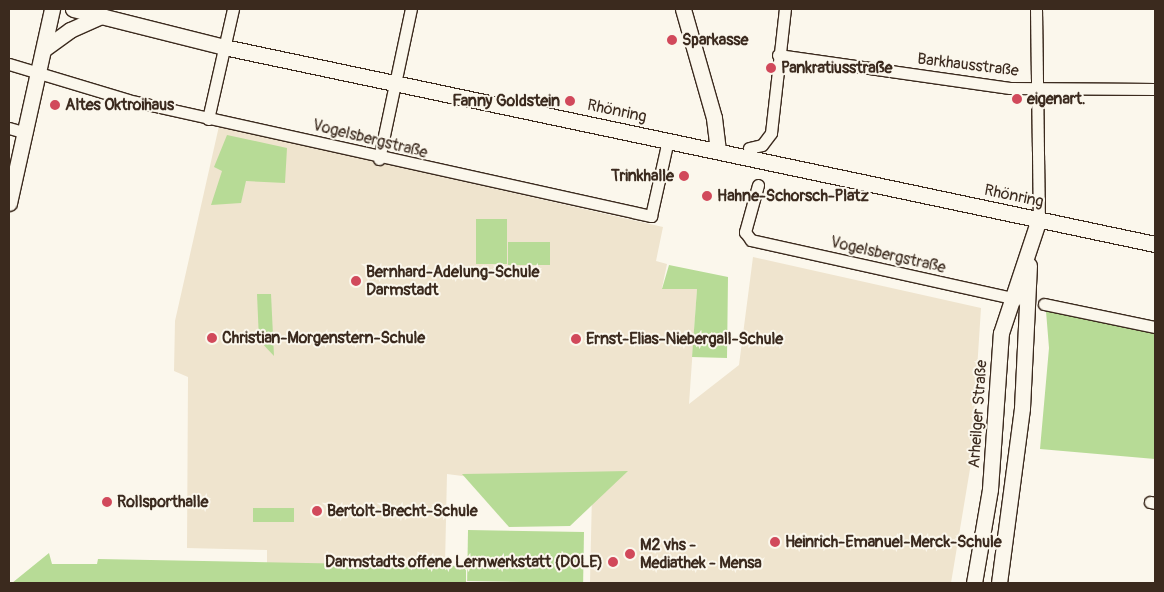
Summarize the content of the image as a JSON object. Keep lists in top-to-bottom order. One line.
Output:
{"streets":{"main road":["Rhönring","Arheilger Straße"],"street":["Barkhausstraße","Vogelsbergstraße"]},"crossings":[["Barkhausstraße","Arheilger Straße"],["Rhönring","Vogelsbergstraße"],["Rhönring","Arheilger Straße"],["Vogelsbergstraße","Arheilger Straße"]],"places":["Sparkasse","Pankratiusstraße","eigenart.","Fanny Goldstein","Altes Oktroihaus","Trinkhalle","Hahne-Schorsch-Platz","Bernhard-Adelung-Schule Darmstadt","Christian-Morgenstern-Schule","Ernst-Elias-Niebergall-Schule","Rollsporthalle","Bertolt-Brecht-Schule","Heinrich-Emanuel-Merck-Schule","M2 vhs - Mediathek - Mensa","Darmstadts offene Lernwerkstatt (DOLE)"]}
